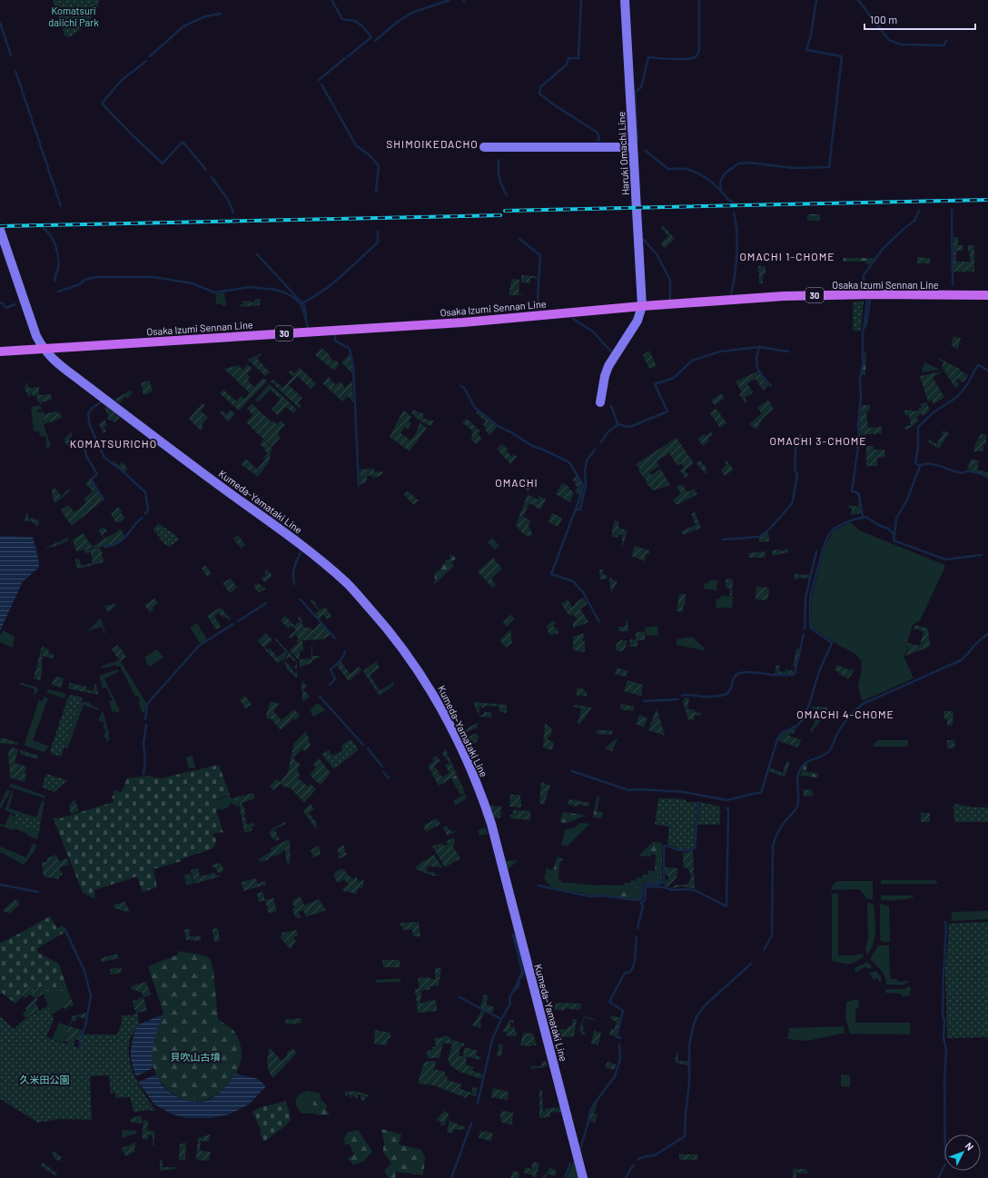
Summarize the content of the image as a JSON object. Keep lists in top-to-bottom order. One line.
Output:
{"streets":{"main road":["Osaka Izumi Sennan Line","30"],"street":["Haruki Omachi Line","Kumeda-Yamataki Line"]},"crossings":[["Haruki Omachi Line","Osaka Izumi Sennan Line"],["Osaka Izumi Sennan Line","Kumeda-Yamataki Line"]],"districts":["SHIMOIKEDACHO","OMACHI 1-CHOME","OMACHI 3-CHOME","KOMATSURICHO","OMACHI","OMACHI 4-CHOME"],"parks":["Komatsuri daiichi Park","貝吹山古墳","久米田公園"],"scale_bar":"100 m","north":"top right"}
